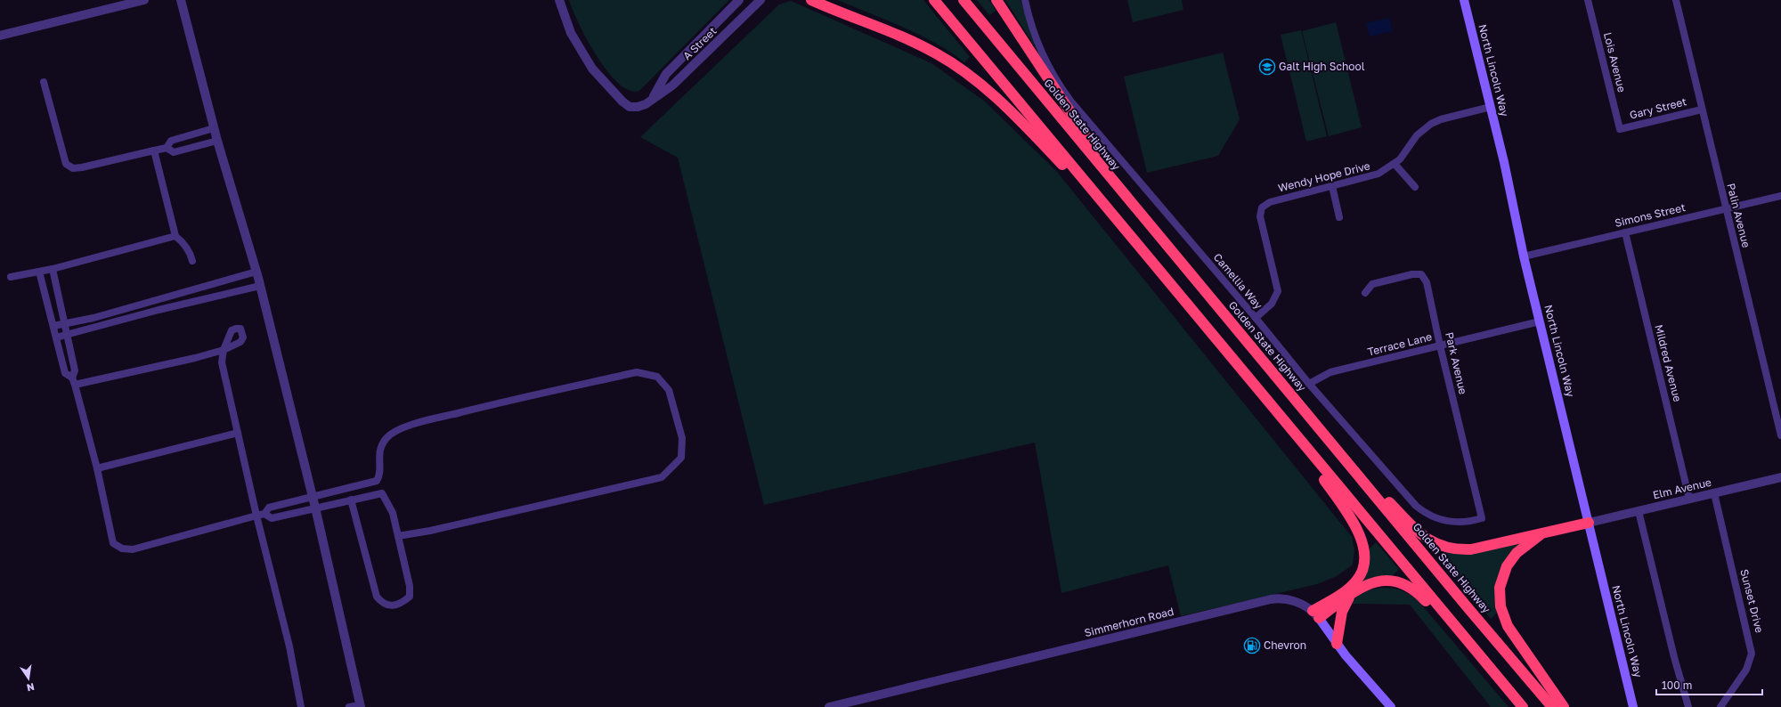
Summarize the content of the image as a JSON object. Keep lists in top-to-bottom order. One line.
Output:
{"streets":{"highway":["Golden State Highway"],"main road":["North Lincoln Way","Simmerhorn Road"],"street":["A Street","Lois Avenue","Gary Street","Wendy Hope Drive","Simons Street","Palin Avenue","Camellia Way","Terrace Lane","Park Avenue","Mildred Avenue","Elm Avenue","Sunset Drive"]},"crossings":[["Lois Avenue","Gary Street"],["North Lincoln Way","Wendy Hope Drive"],["North Lincoln Way","Simons Street"],["North Lincoln Way","Terrace Lane"],["North Lincoln Way","Elm Avenue"],["Gary Street","Palin Avenue"],["Wendy Hope Drive","Camellia Way"],["Simons Street","Palin Avenue"],["Simons Street","Mildred Avenue"],["Camellia Way","Terrace Lane"],["Camellia Way","Park Avenue"],["Terrace Lane","Park Avenue"],["Mildred Avenue","Elm Avenue"],["Elm Avenue","Sunset Drive"]],"places":{"school or university":["Galt High School"],"fuel station":["Chevron"]},"scale_bar":"100 m","north":"bottom"}
